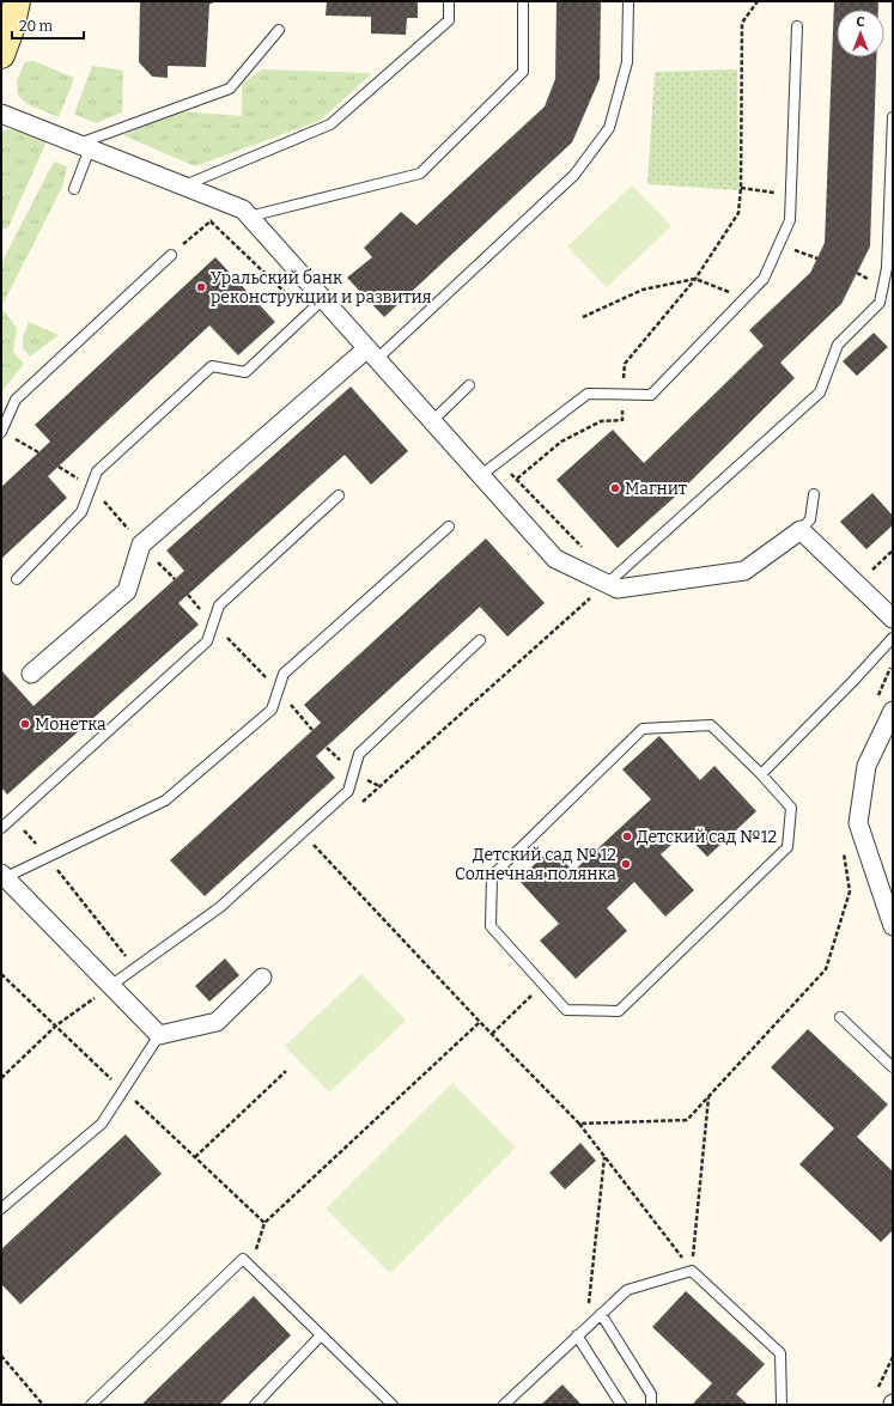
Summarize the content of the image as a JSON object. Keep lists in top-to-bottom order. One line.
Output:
{"places":["Уральский банк реконструкции и развития","Магнит","Монетка","Детский сад №12","Детский сад № 12 Солнечная полянка"],"scale_bar":"20 m","north":"top"}
